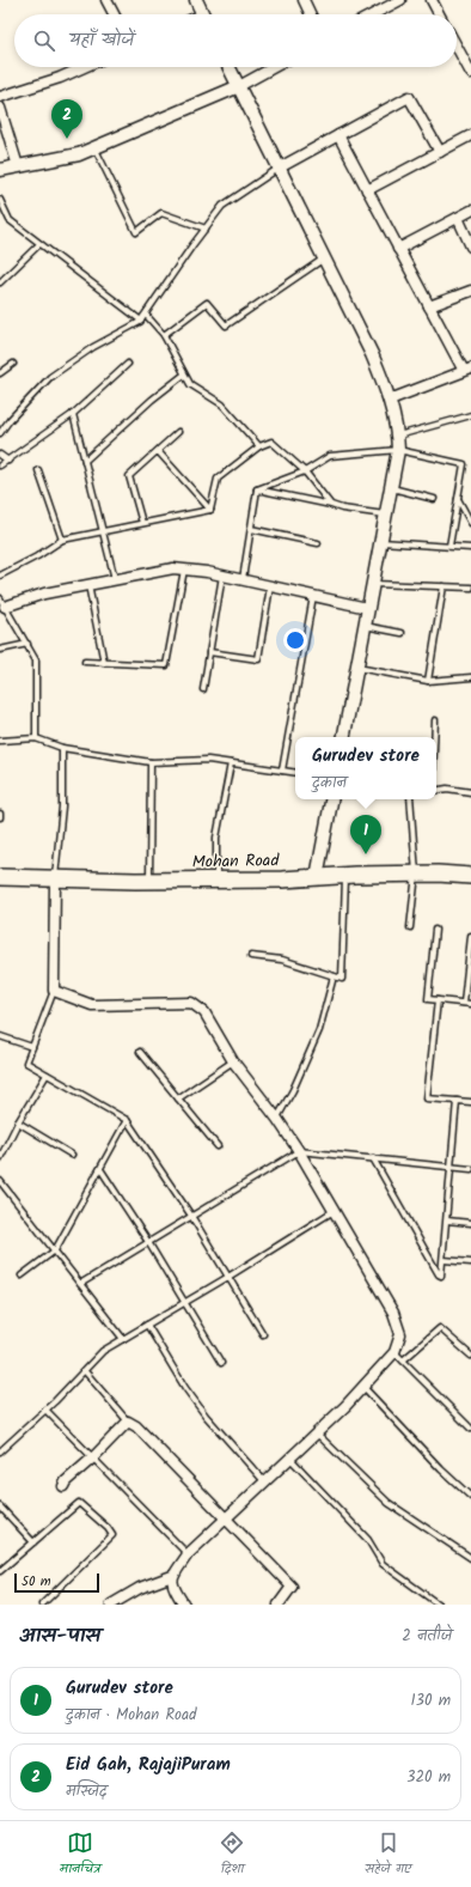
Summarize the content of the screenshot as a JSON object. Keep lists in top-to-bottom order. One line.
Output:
{"streets":{"main road":["Mohan Road"]},"scale_bar":"50 m","page":{"search":"यहाँ खोजें","pins":["2","1"],"popup":["Gurudev store","दुकान"],"scale":"50 m","heading":["आस-पास","2 नतीजे"],"list":[{"mark":"1","name":"Gurudev store","note":"दुकान · Mohan Road","value":"130 m"},{"mark":"2","name":"Eid Gah, RajajiPuram","note":"मस्जिद","value":"320 m"}],"nav":["मानचित्र","दिशा","सहेजे गए"]}}
